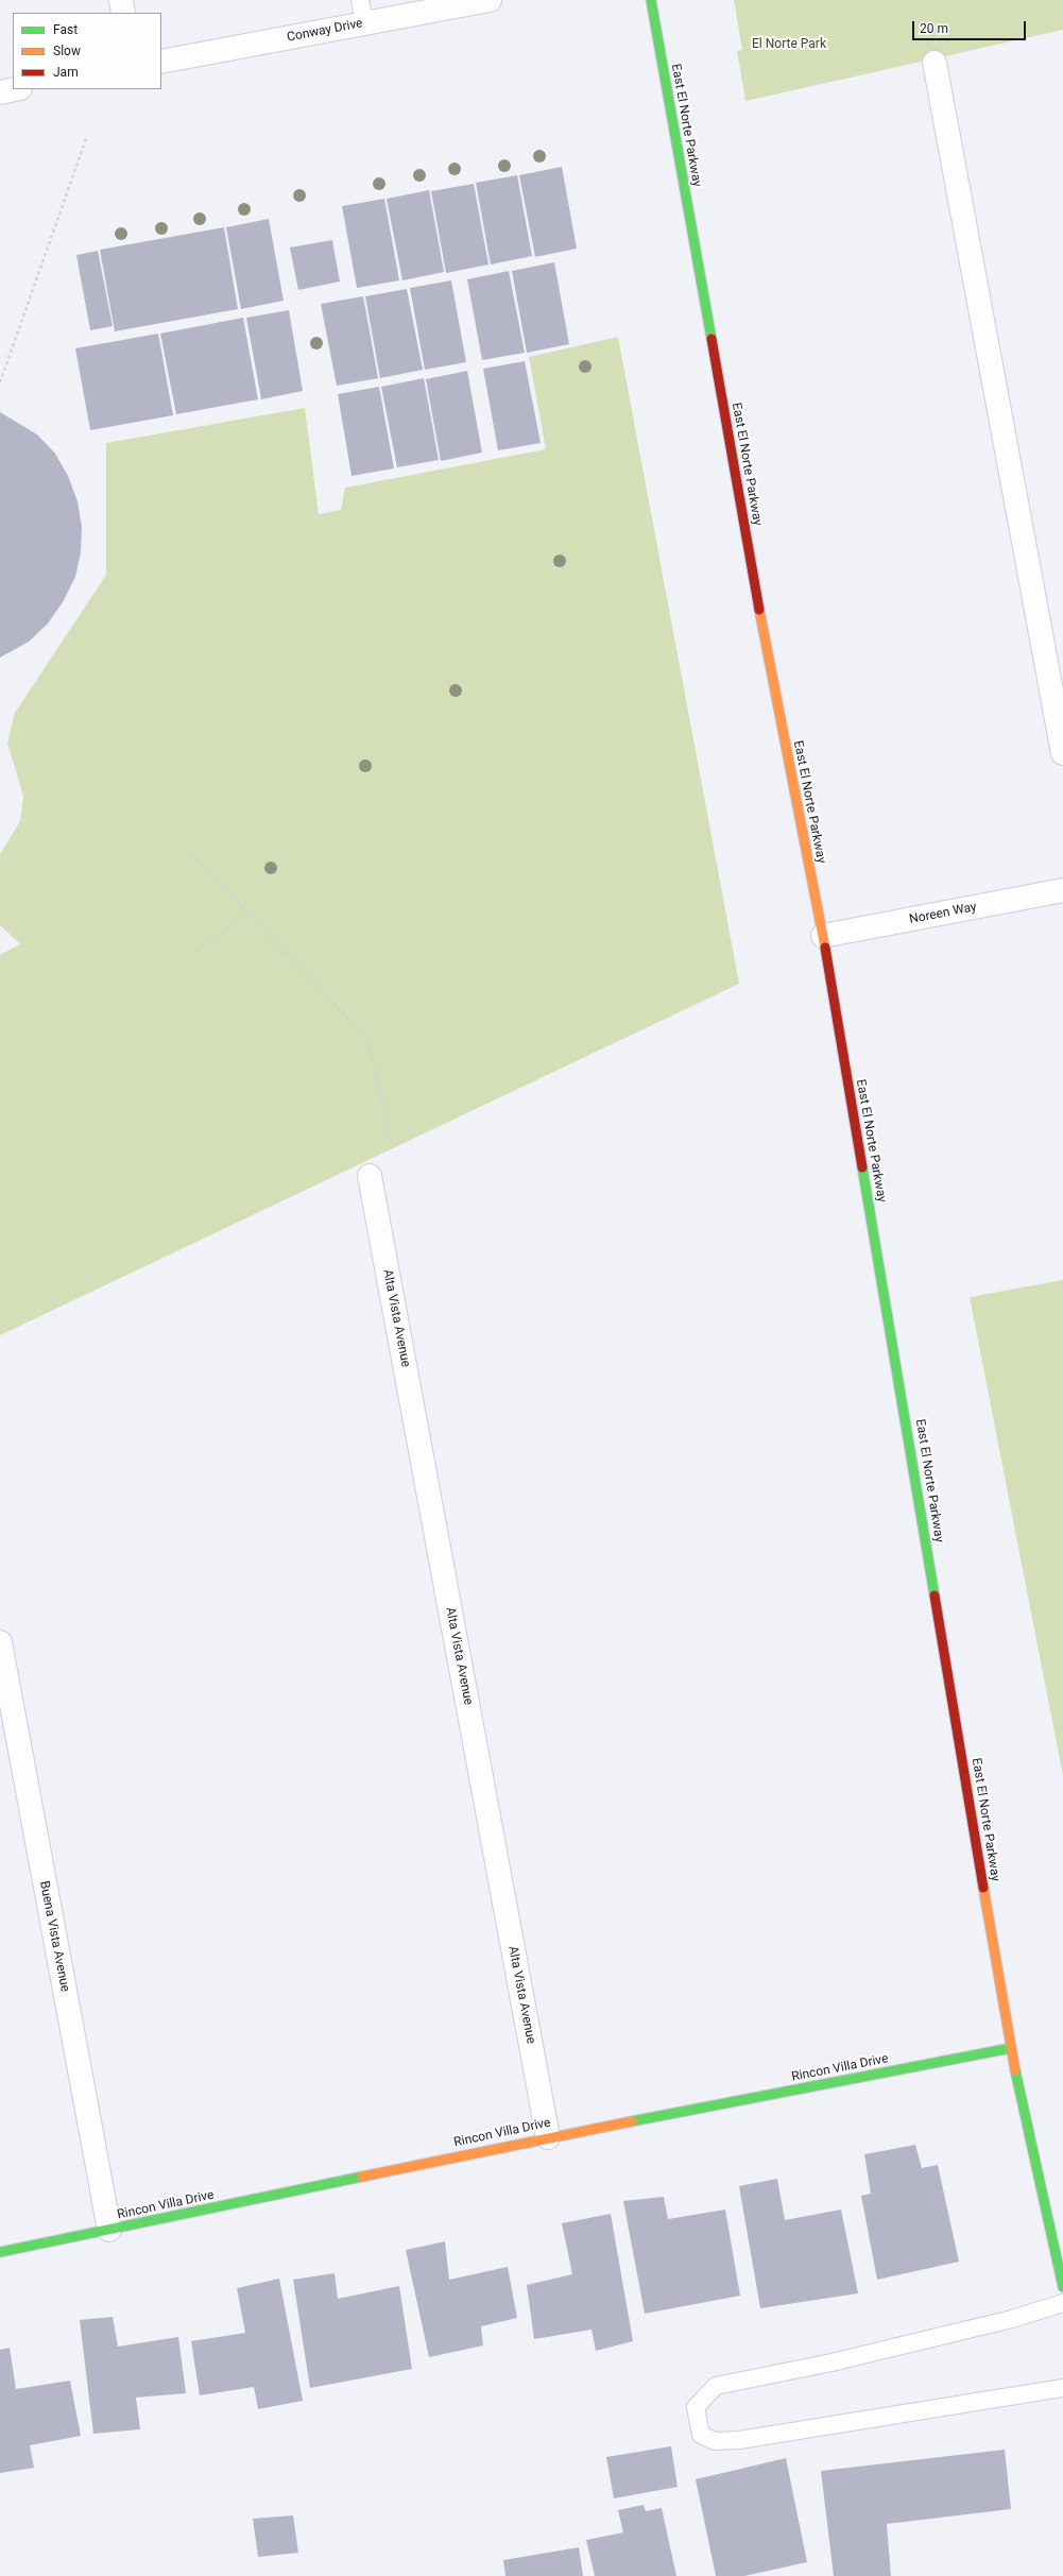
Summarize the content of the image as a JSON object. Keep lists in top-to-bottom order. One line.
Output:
{"streets":{"main road":["East El Norte Parkway","Rincon Villa Drive"],"street":["Conway Drive","Noreen Way","Alta Vista Avenue","Buena Vista Avenue"]},"crossings":[["East El Norte Parkway","Noreen Way"],["East El Norte Parkway","Rincon Villa Drive"],["Alta Vista Avenue","Rincon Villa Drive"],["Buena Vista Avenue","Rincon Villa Drive"]],"parks":["El Norte Park"],"legend":["Fast","Slow","Jam"],"scale_bar":"20 m"}
